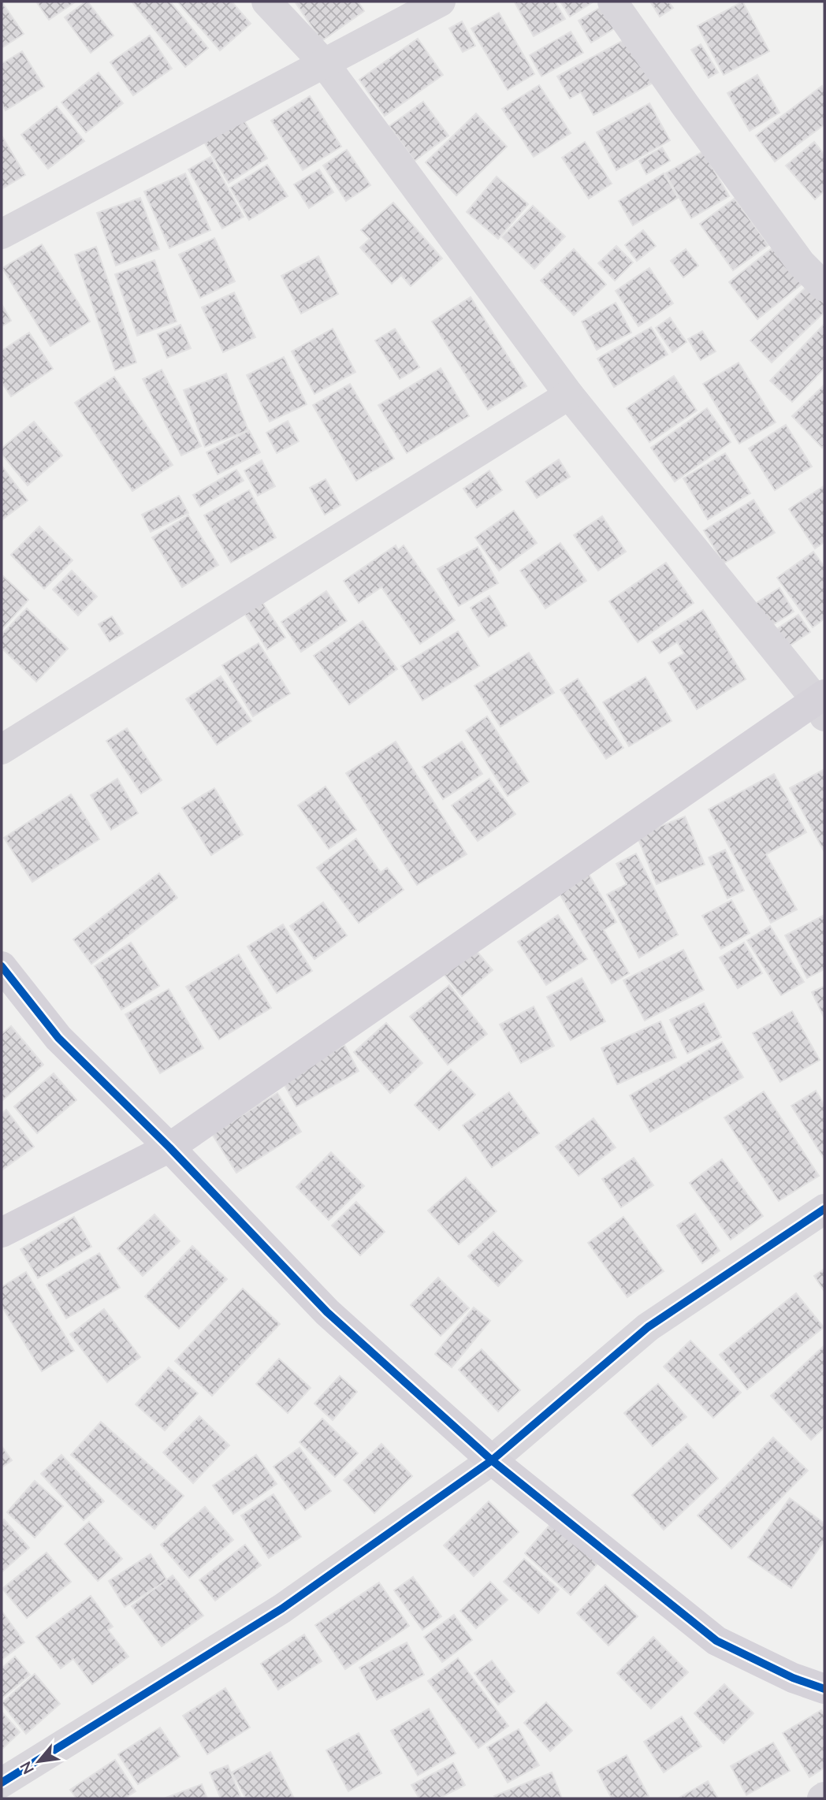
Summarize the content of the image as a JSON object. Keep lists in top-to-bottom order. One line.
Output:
{"north":"bottom left"}
